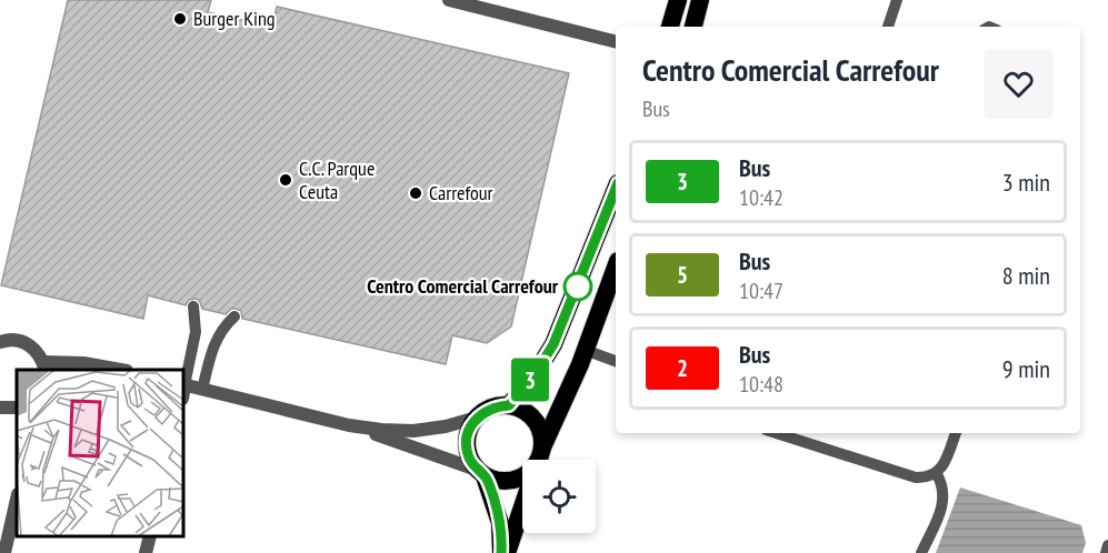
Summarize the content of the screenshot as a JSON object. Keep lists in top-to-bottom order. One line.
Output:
{"places":["Burger King","C.C. Parque Ceuta","Carrefour","Centro Comercial Carrefour"],"lines":["bus line 3"],"page":{"on_map":"3","heading":["Centro Comercial Carrefour","Bus"],"list":[{"mark":"3","name":"Bus","note":"10:42","value":"3 min"},{"mark":"5","name":"Bus","note":"10:47","value":"8 min"},{"mark":"2","name":"Bus","note":"10:48","value":"9 min"}]}}
